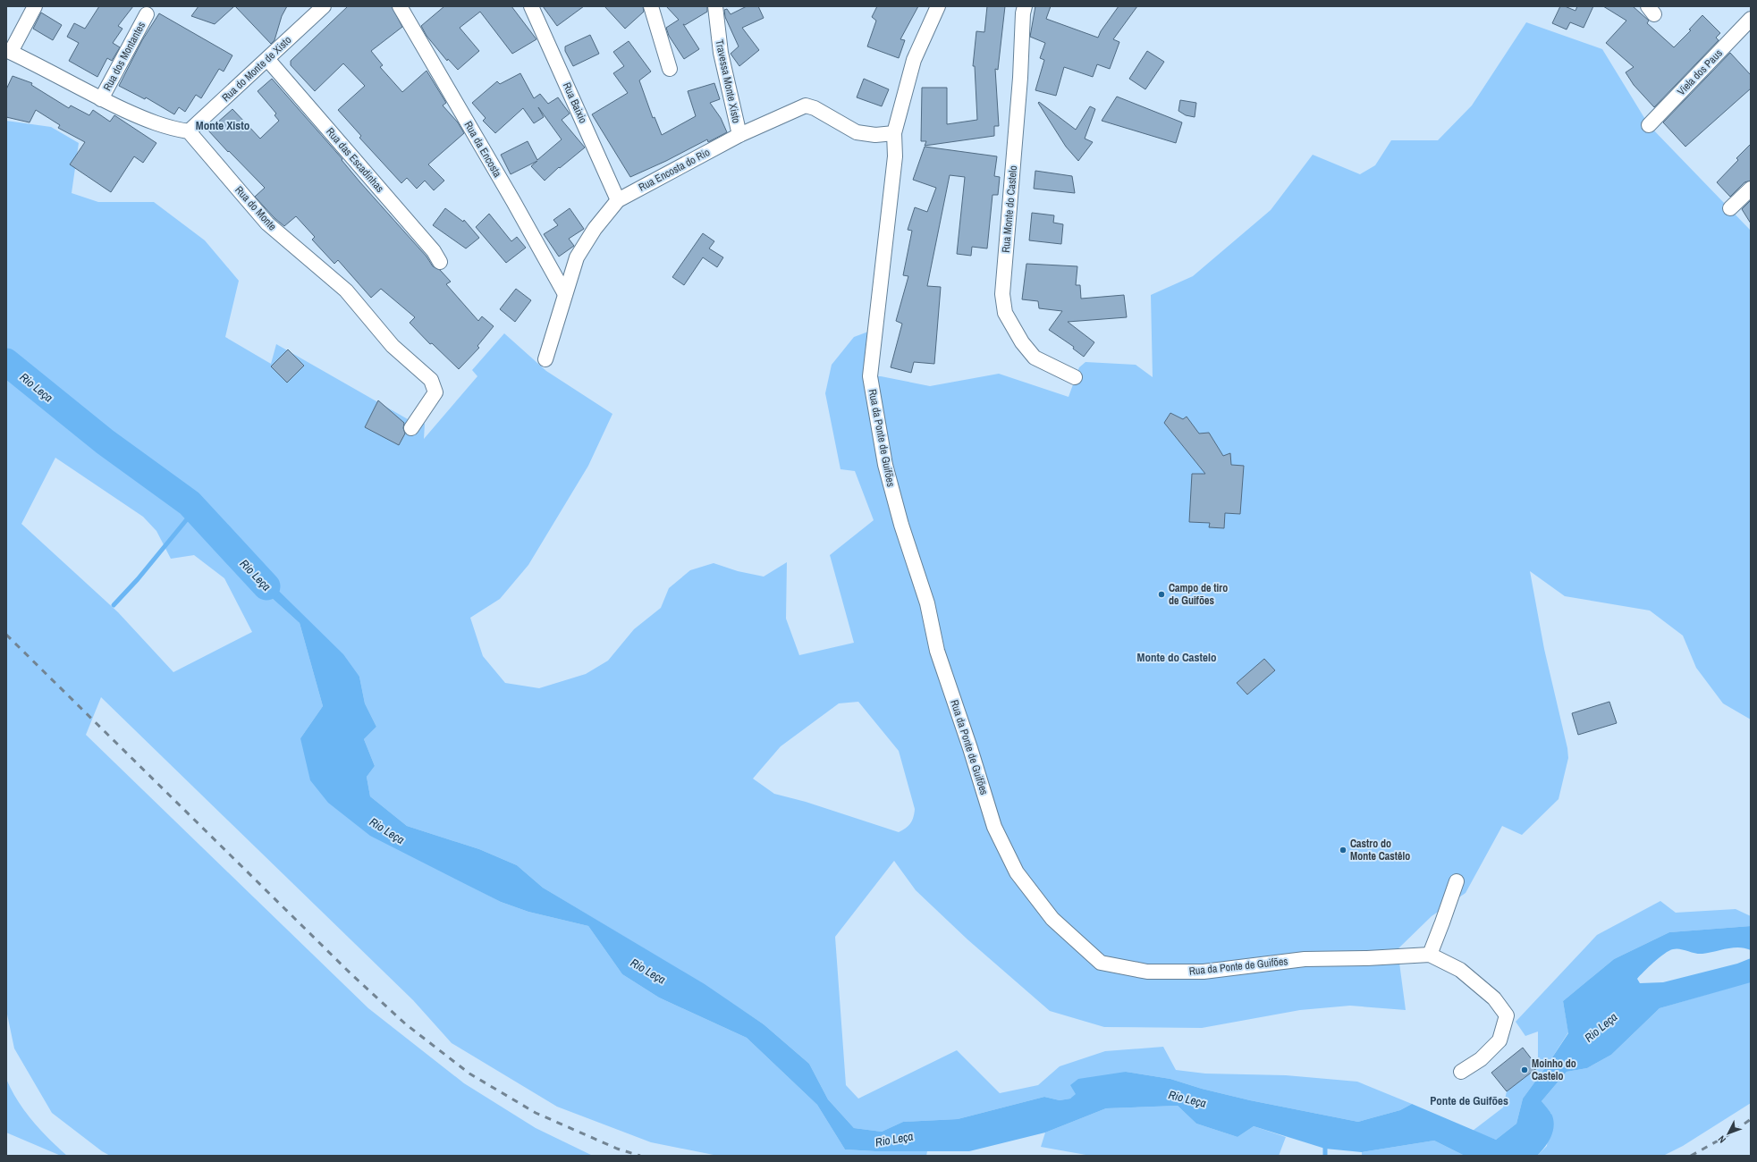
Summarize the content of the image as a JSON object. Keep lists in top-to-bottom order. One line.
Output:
{"streets":{"street":["Rua dos Montantes","Rua do Monte de Xisto","Viela dos Paus","Travessa Monte Xisto","Rua Baixio","Rua da Encosta","Rua das Escadinhas","Rua Encosta do Rio","Rua do Monte","Rua Monte do Castelo","Rua da Ponte de Guifões"]},"crossings":[["Rua do Monte de Xisto","Rua das Escadinhas"],["Rua do Monte de Xisto","Rua do Monte"],["Travessa Monte Xisto","Rua Encosta do Rio"],["Rua Baixio","Rua Encosta do Rio"],["Rua da Encosta","Rua Encosta do Rio"],["Rua Encosta do Rio","Rua da Ponte de Guifões"]],"districts":["Monte Xisto","Monte do Castelo","Ponte de Guifões"],"water":["Rio Leça"],"places":["Campo de tiro de Guifões","Castro do Monte Castêlo","Moinho do Castelo"],"north":"bottom left"}
